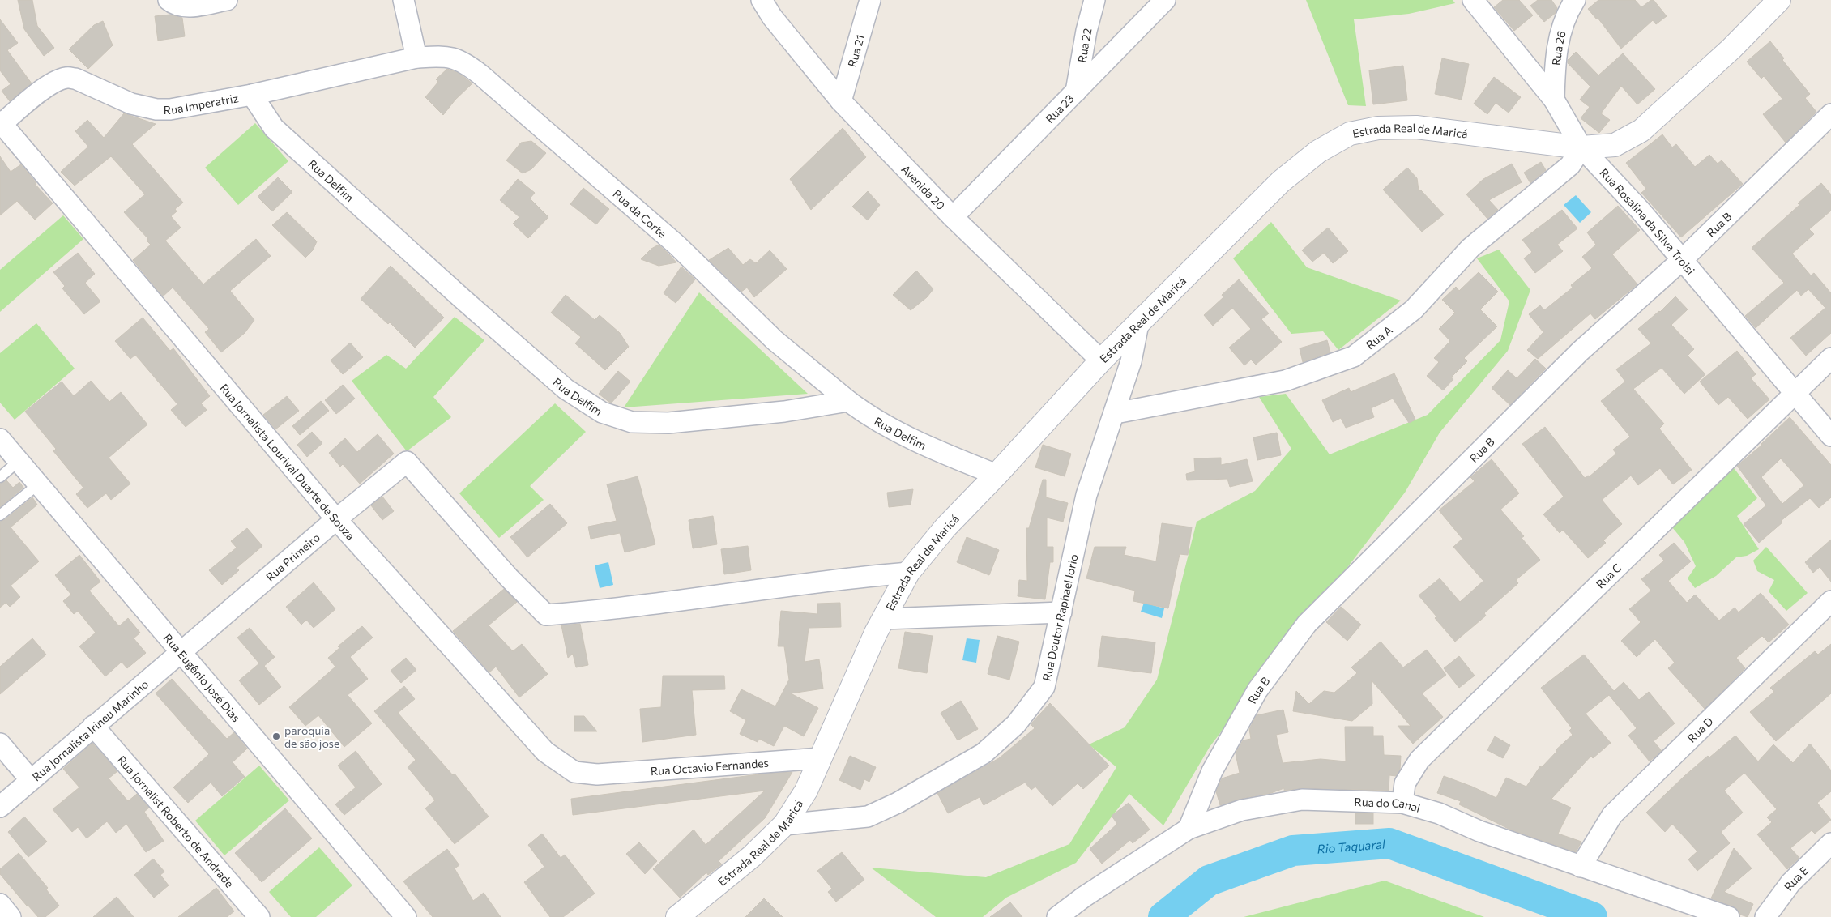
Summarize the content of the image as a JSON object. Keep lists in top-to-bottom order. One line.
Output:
{"streets":{"main road":["Estrada Real de Maricá"],"street":["Rua 22","Rua 26","Rua 21","Rua Imperatriz","Rua 23","Rua Delfim","Avenida 20","Rua da Corte","Rua Rosalina da Silva Troisi","Rua B","Rua A","Rua Jornalista Lourival Duarte de Souza","Rua Primeiro","Rua C","Rua Doutor Raphael Iorio","Rua Eugênio José Dias","Rua Jornalista Irineu Marinho","Rua D","Rua Octavio Fernandes","Rua do Canal","Rua Jornalist Roberto de Andrade","Rua E"]},"crossings":[["Rua 22","Rua 23"],["Rua 26","Rua Rosalina da Silva Troisi"],["Rua 21","Avenida 20"],["Rua Imperatriz","Rua Delfim"],["Rua Imperatriz","Rua da Corte"],["Rua Imperatriz","Rua Jornalista Lourival Duarte de Souza"],["Rua 23","Avenida 20"],["Estrada Real de Maricá","Rua Delfim"],["Estrada Real de Maricá","Avenida 20"],["Estrada Real de Maricá","Rua Rosalina da Silva Troisi"],["Estrada Real de Maricá","Rua A"],["Estrada Real de Maricá","Rua Primeiro"],["Estrada Real de Maricá","Rua Doutor Raphael Iorio"],["Estrada Real de Maricá","Rua Octavio Fernandes"],["Rua Delfim","Rua da Corte"],["Rua Rosalina da Silva Troisi","Rua B"],["Rua Rosalina da Silva Troisi","Rua A"],["Rua Rosalina da Silva Troisi","Rua C"],["Rua B","Rua do Canal"],["Rua A","Rua Doutor Raphael Iorio"],["Rua Jornalista Lourival Duarte de Souza","Rua Primeiro"],["Rua Jornalista Lourival Duarte de Souza","Rua Octavio Fernandes"],["Rua Primeiro","Rua Eugênio José Dias"],["Rua Primeiro","Rua Jornalista Irineu Marinho"],["Rua C","Rua do Canal"],["Rua Eugênio José Dias","Rua Jornalista Irineu Marinho"],["Rua Jornalista Irineu Marinho","Rua Jornalist Roberto de Andrade"],["Rua D","Rua do Canal"]],"water":["Rio Taquaral"],"places":["paroquia de são jose"]}
